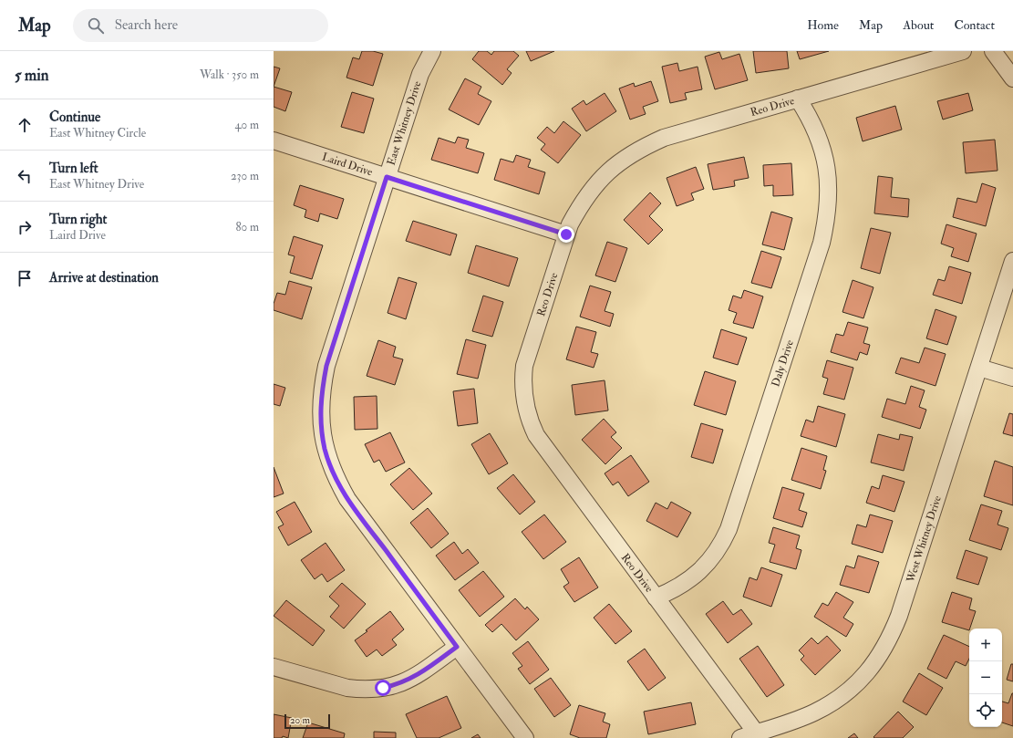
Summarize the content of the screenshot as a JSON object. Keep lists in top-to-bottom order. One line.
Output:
{"streets":{"street":["Reo Drive","East Whitney Drive","Laird Drive","Daly Drive","West Whitney Drive"]},"crossings":[["Reo Drive","Laird Drive"],["Reo Drive","Daly Drive"],["Reo Drive","West Whitney Drive"],["East Whitney Drive","Laird Drive"]],"scale_bar":"20 m","page":{"header":"Map","search":"Search here","nav":["Home","Map","About","Contact"],"heading":["5 min","Walk · 350 m"],"list":[["Continue","East Whitney Circle","40 m"],["Turn left","East Whitney Drive","230 m"],["Turn right","Laird Drive","80 m"],"Arrive at destination"],"map_buttons":["+","−"],"scale":"20 m"}}
